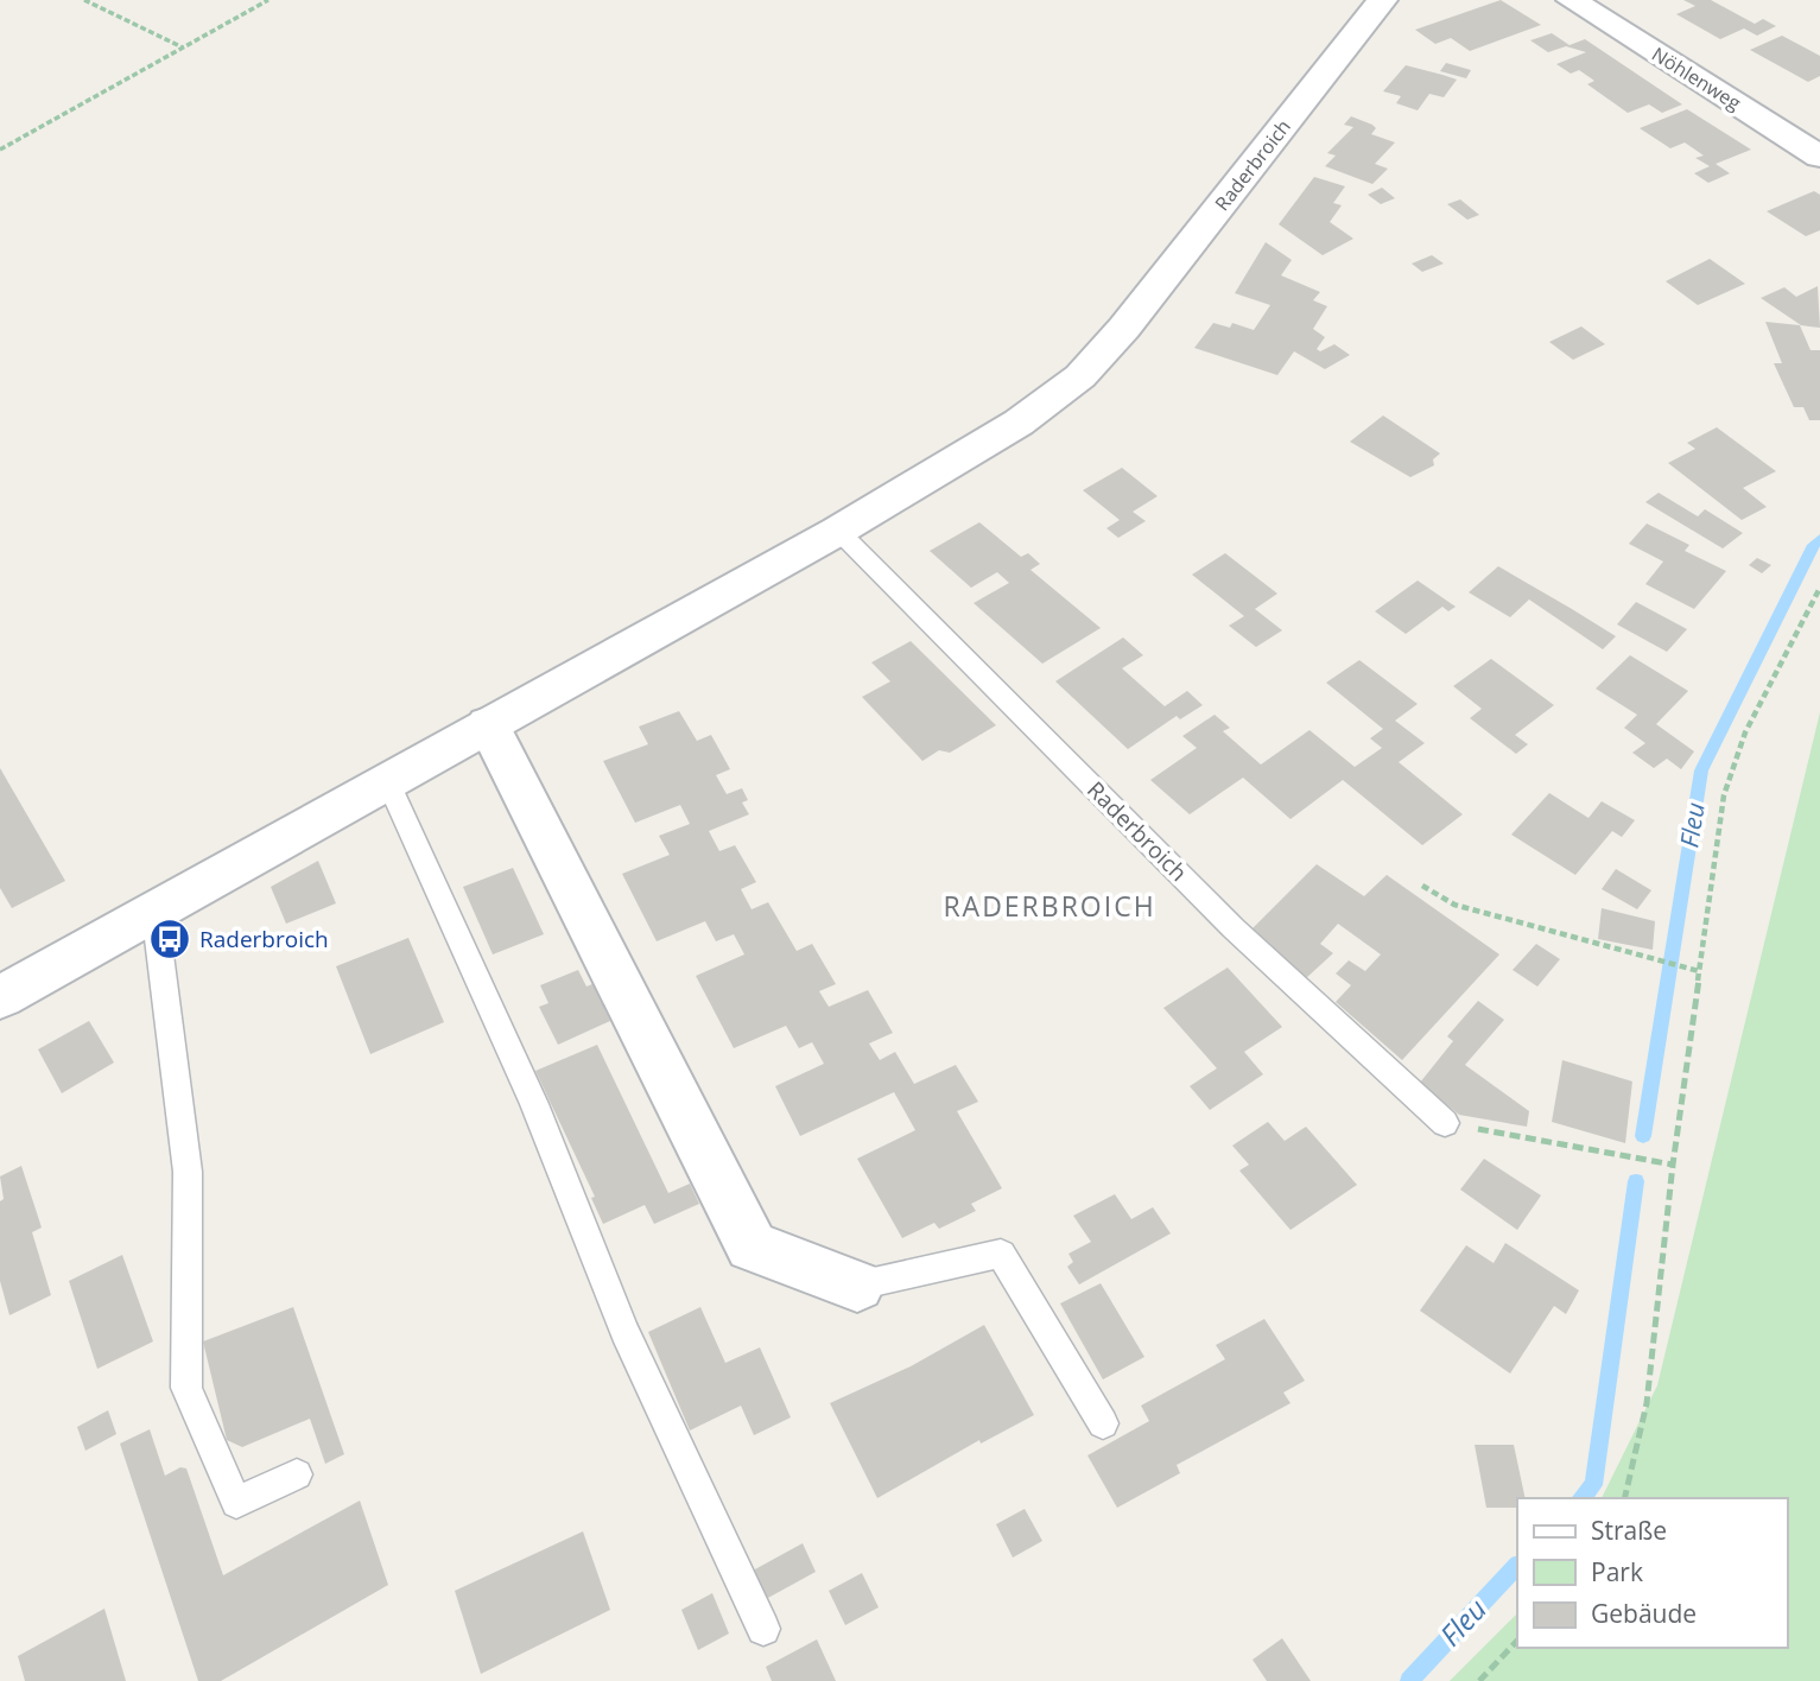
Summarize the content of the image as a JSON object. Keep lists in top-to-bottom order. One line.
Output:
{"streets":{"street":["Nöhlenweg","Raderbroich"]},"districts":["RADERBROICH"],"water":["Fleu"],"places":{"bus stop":["Raderbroich"]},"legend":["Straße","Park","Gebäude"]}
